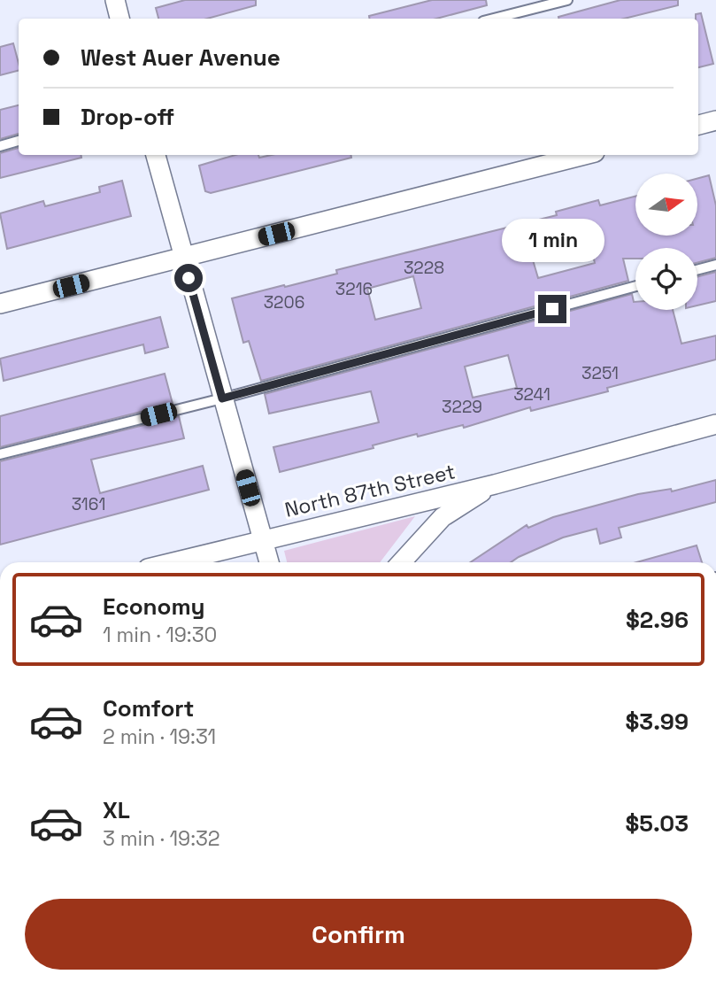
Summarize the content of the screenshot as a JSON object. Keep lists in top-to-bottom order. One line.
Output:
{"streets":{"street":["North 87th Street"]},"house_numbers":["3228","3216","3206","3251","3241","3229","3161"],"north":"right","page":{"banner":["West Auer Avenue","Drop-off"],"bubble":"1 min","list":[{"name":"Economy","note":"1 min · 19:30","value":"$2.96"},{"name":"Comfort","note":"2 min · 19:31","value":"$3.99"},{"name":"XL","note":"3 min · 19:32","value":"$5.03"}],"buttons":"Confirm"}}
